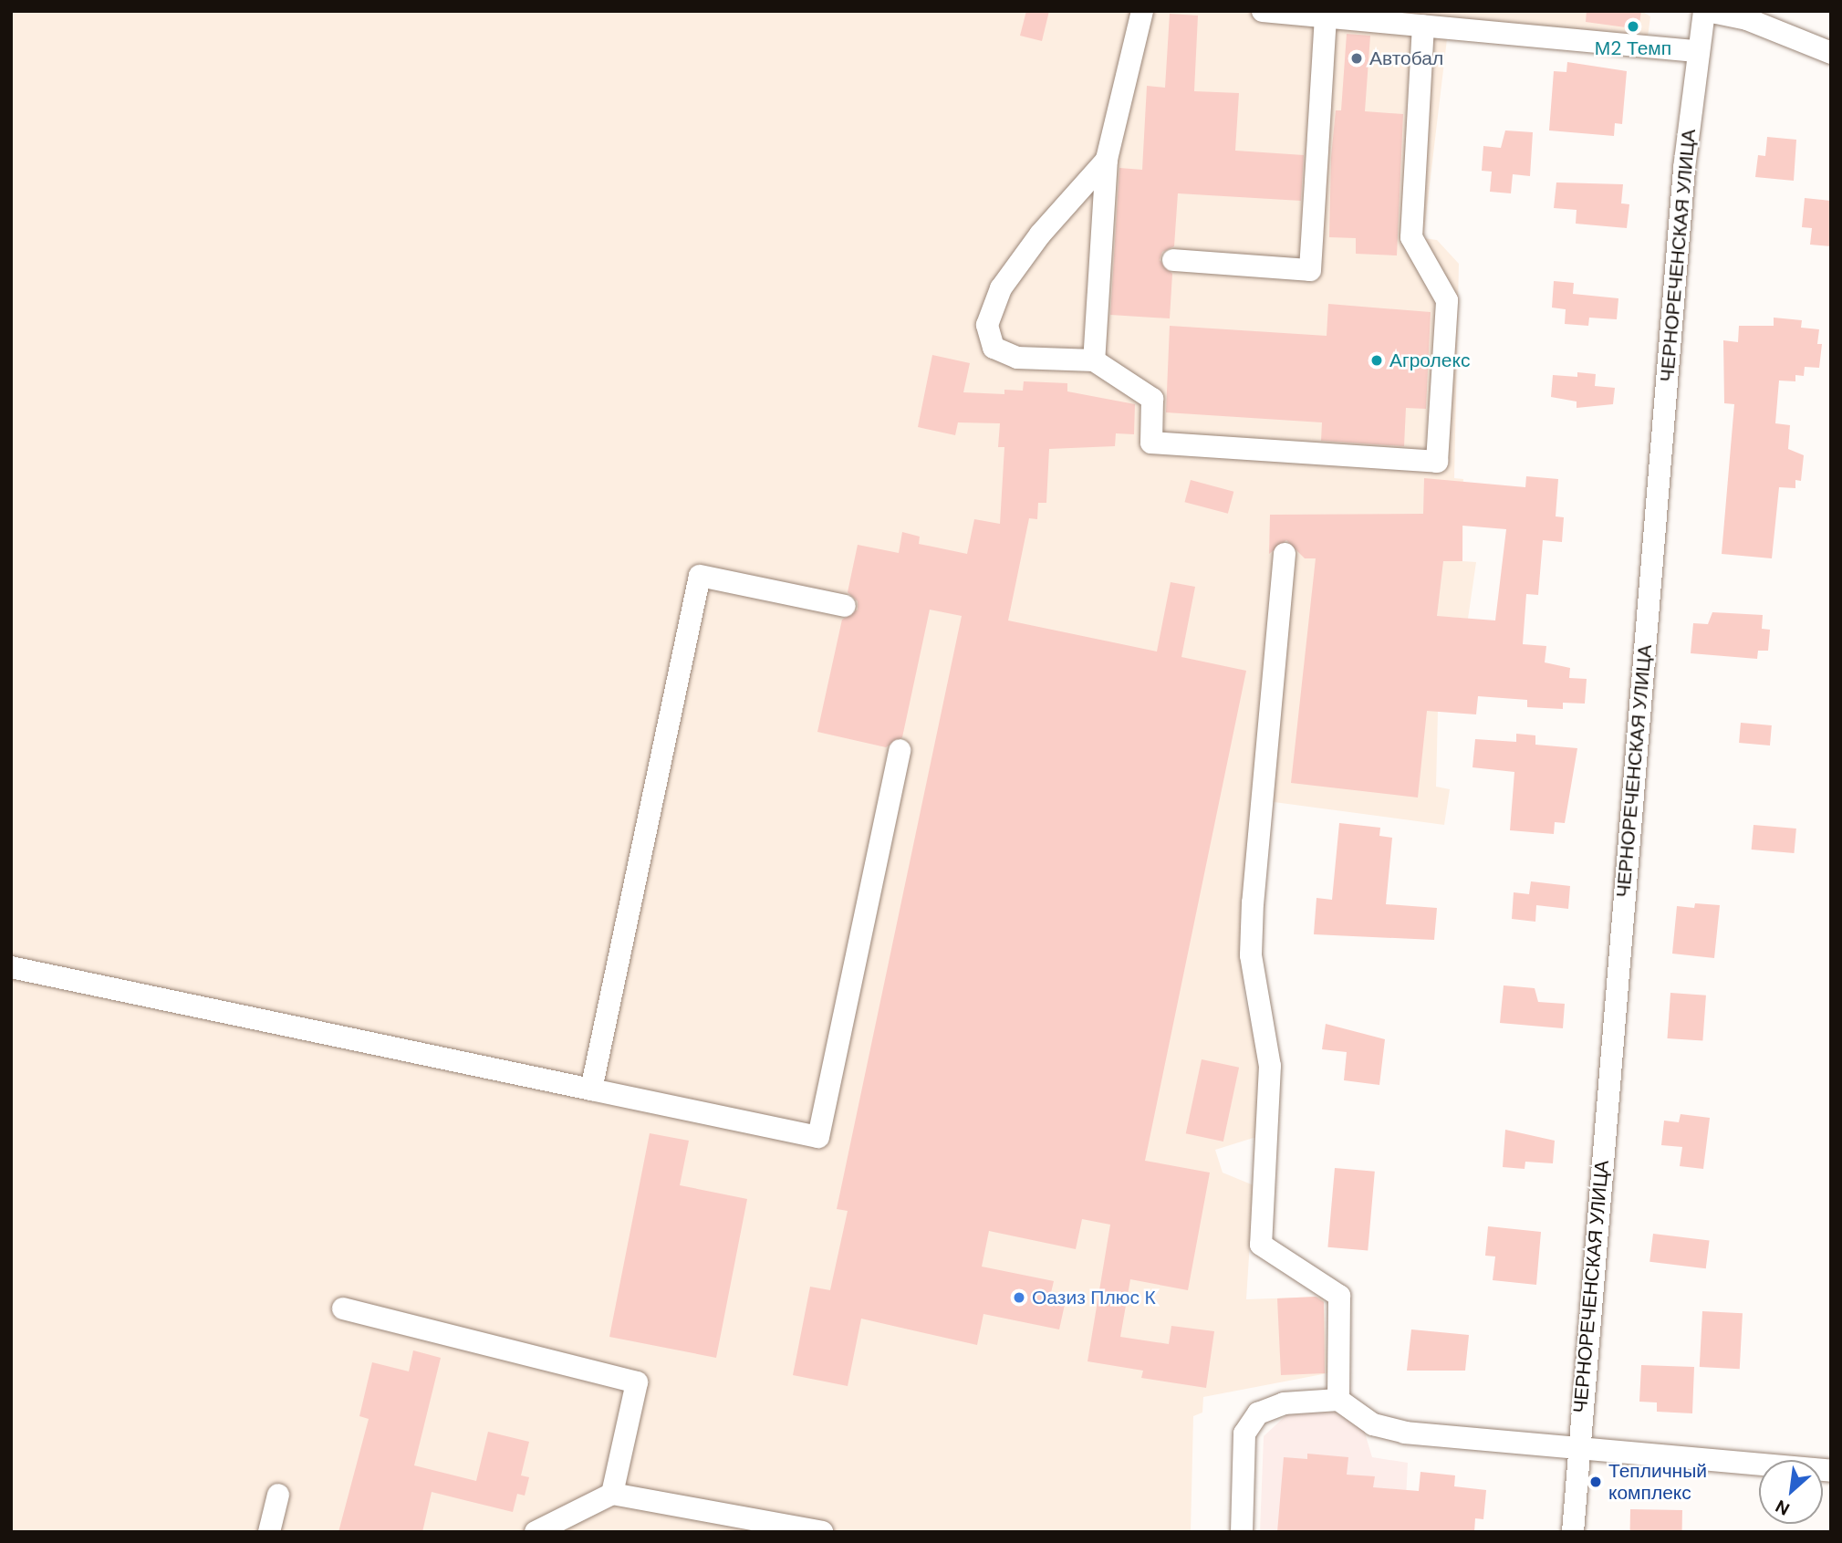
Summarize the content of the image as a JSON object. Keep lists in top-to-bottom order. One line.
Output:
{"streets":{"street":["ЧЕРНОРЕЧЕНСКАЯ УЛИЦА"]},"places":["М2 Темп","Автобал","Агролекс","Оазиз Плюс К","Тепличный комплекс"],"north":"bottom left"}
